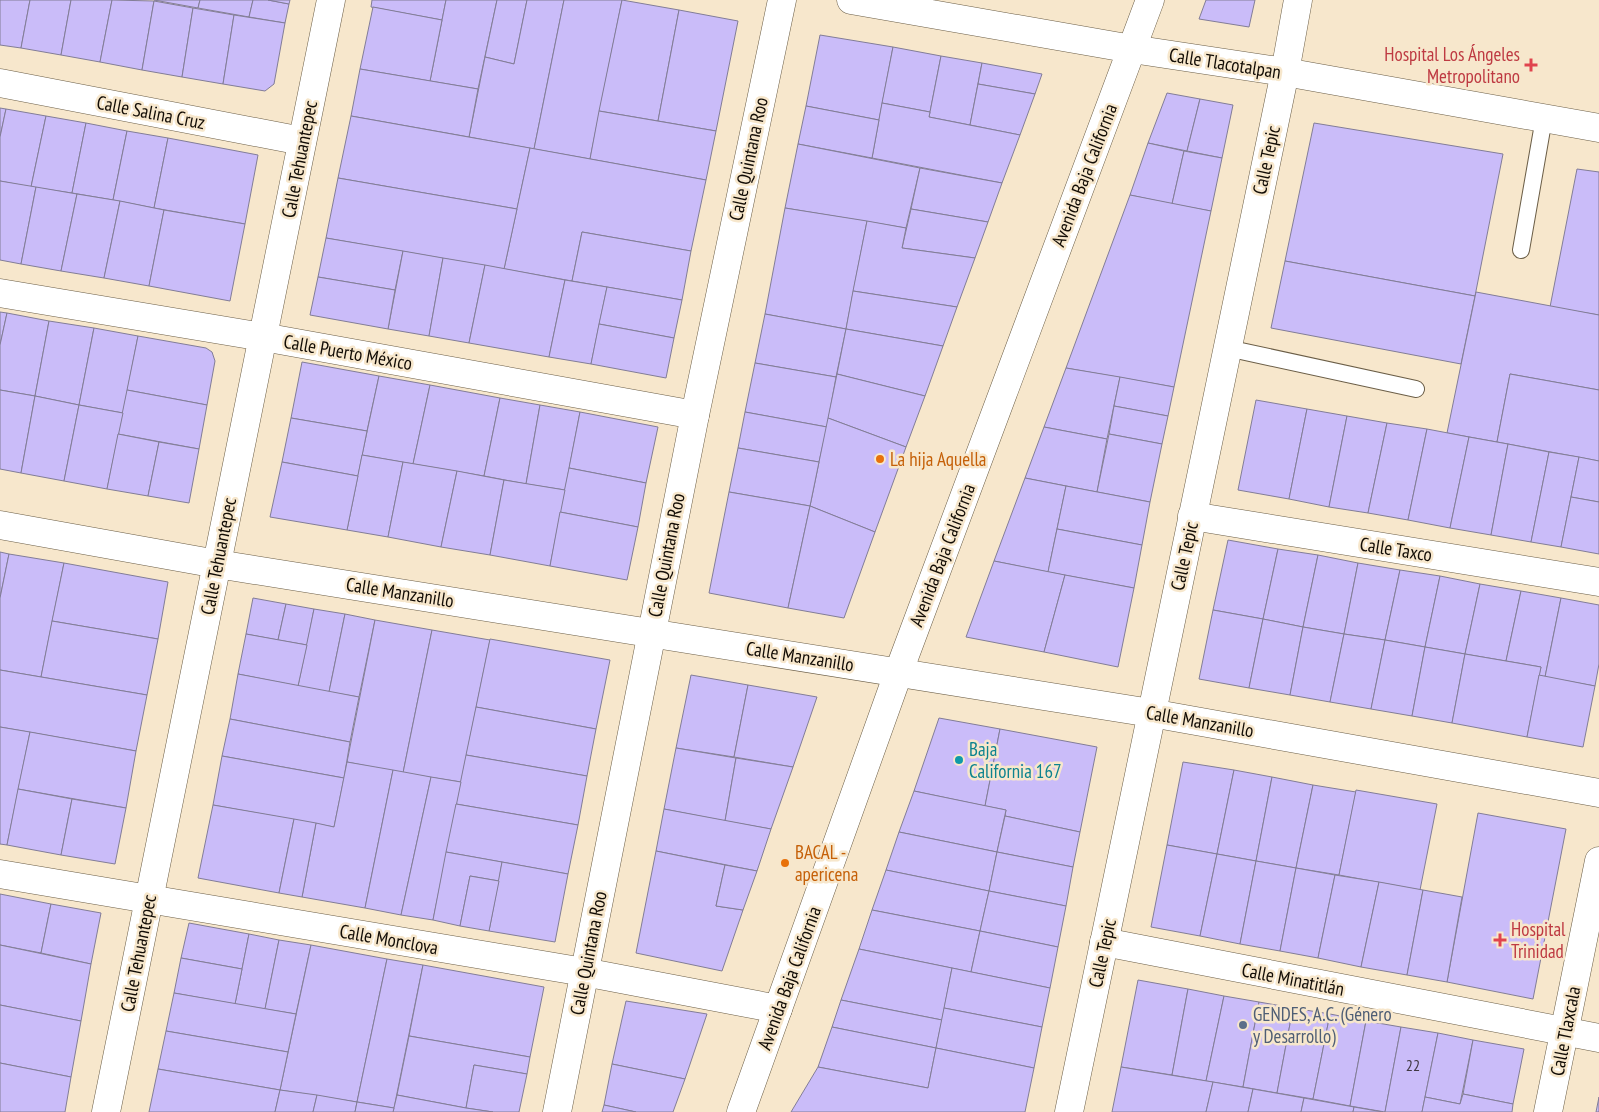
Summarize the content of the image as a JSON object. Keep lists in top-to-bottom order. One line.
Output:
{"streets":{"street":["Calle Tlacotalpan","Calle Salina Cruz","Calle Tehuantepec","Calle Quintana Roo","Calle Tepic","Avenida Baja California","Calle Puerto México","Calle Taxco","Calle Manzanillo","Calle Monclova","Calle Minatitlán","Calle Tlaxcala"]},"crossings":[["Calle Tlacotalpan","Calle Tepic"],["Calle Tlacotalpan","Avenida Baja California"],["Calle Salina Cruz","Calle Tehuantepec"],["Calle Tehuantepec","Calle Puerto México"],["Calle Tehuantepec","Calle Manzanillo"],["Calle Tehuantepec","Calle Monclova"],["Calle Quintana Roo","Calle Puerto México"],["Calle Quintana Roo","Calle Manzanillo"],["Calle Quintana Roo","Calle Monclova"],["Calle Tepic","Calle Taxco"],["Calle Tepic","Calle Manzanillo"],["Calle Tepic","Calle Minatitlán"],["Avenida Baja California","Calle Manzanillo"],["Avenida Baja California","Calle Monclova"],["Calle Minatitlán","Calle Tlaxcala"]],"places":{"health":["Hospital Los Ángeles Metropolitano","Hospital Trinidad"],"other":["La hija Aquella","Baja California 167","BACAL - apericena","GENDES, A.C. (Género y Desarrollo)"]},"house_numbers":["22"]}
